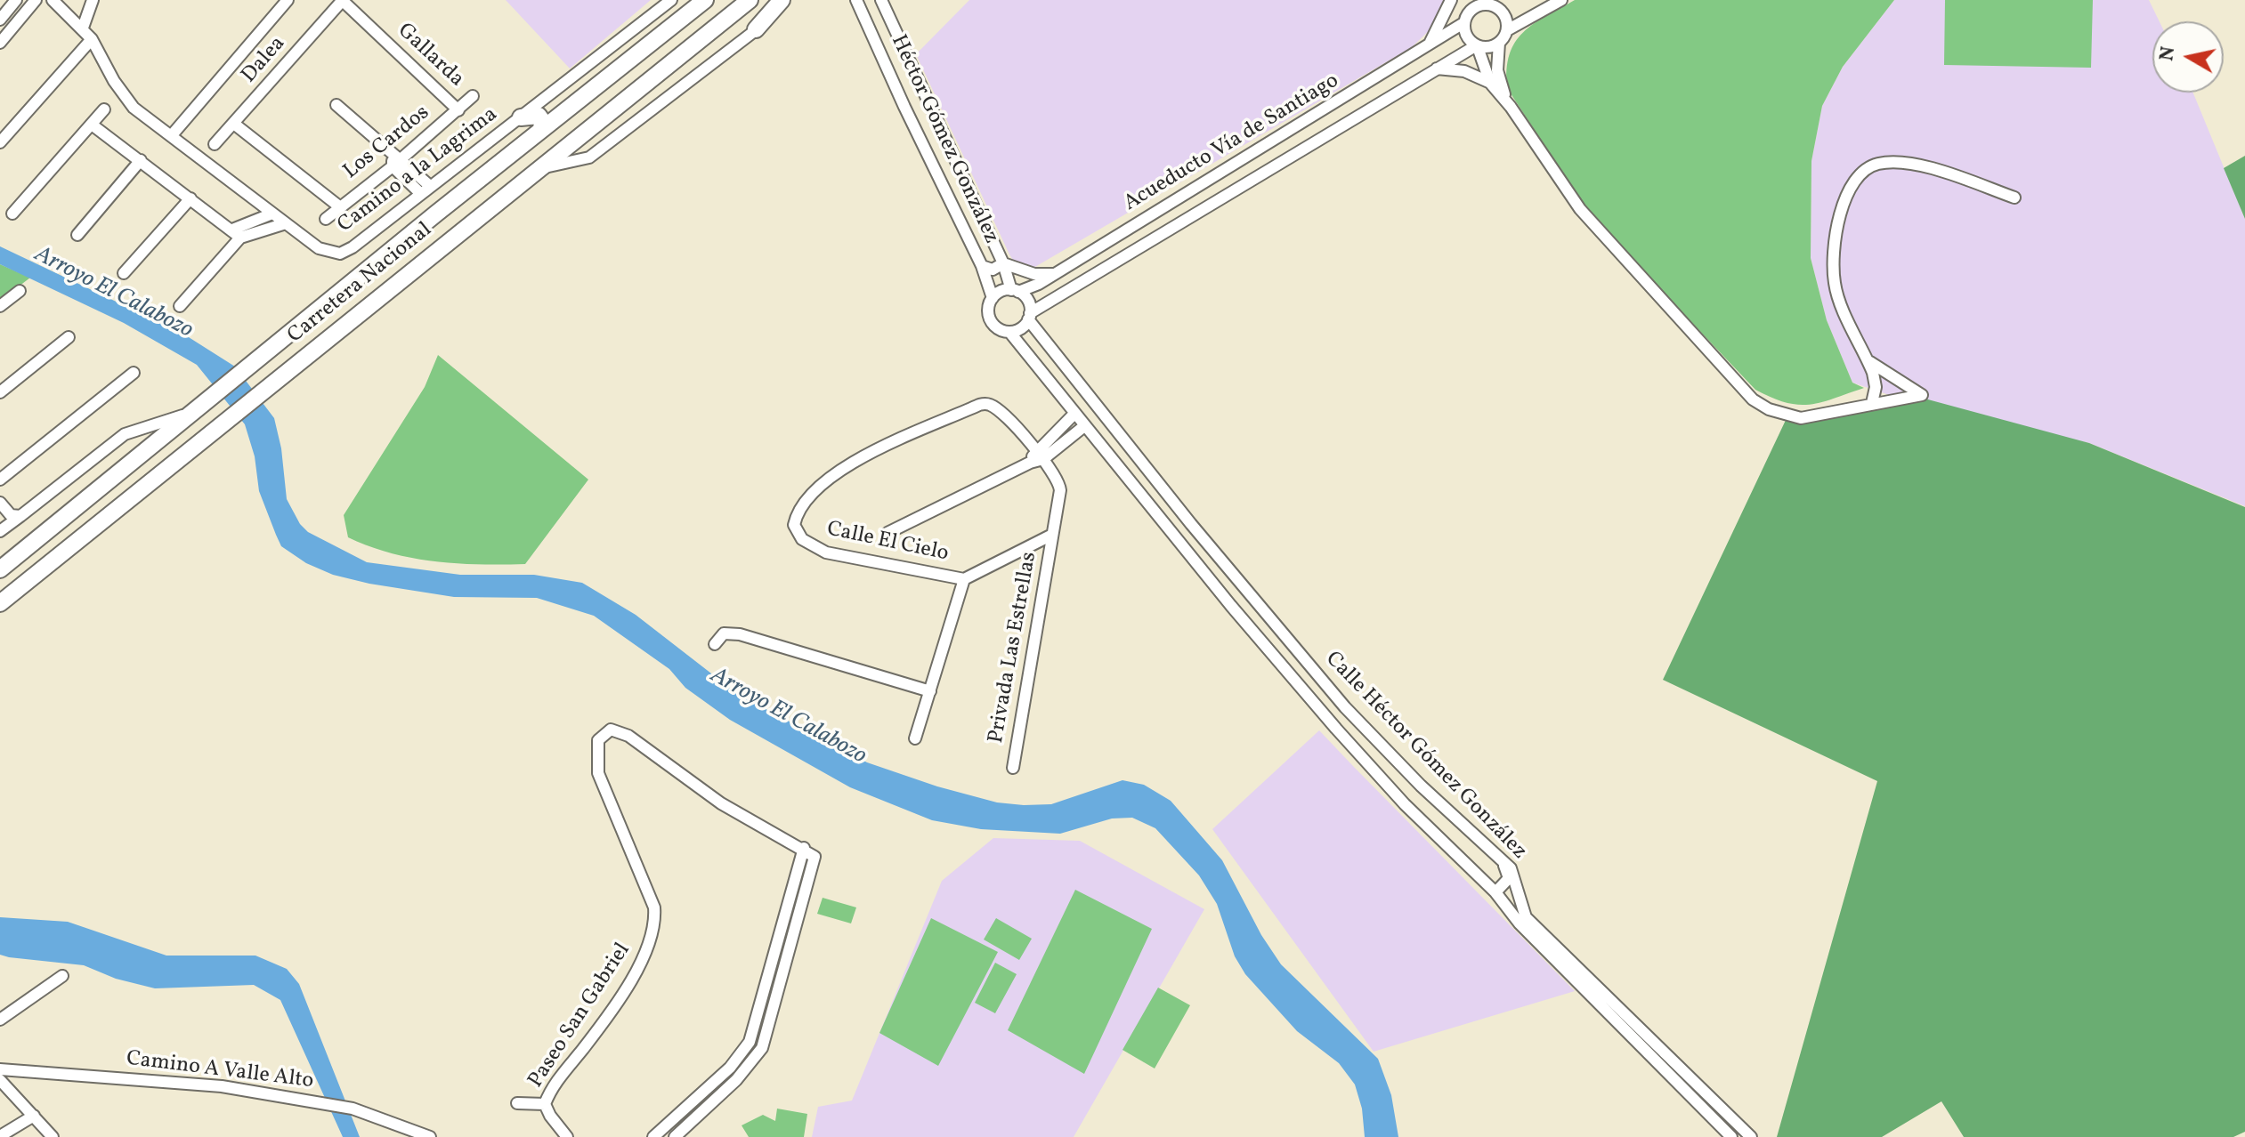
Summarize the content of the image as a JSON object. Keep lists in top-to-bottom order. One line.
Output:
{"streets":{"highway":["Carretera Nacional"],"street":["Gallarda","Dalea","Héctor Gómez González","Los Cardos","Acueducto Vía de Santiago","Camino a la Lagrima","Calle El Cielo","Privada Las Estrellas","Calle Héctor Gómez González","Paseo San Gabriel","Camino A Valle Alto"]},"crossings":[["Gallarda","Dalea"],["Gallarda","Los Cardos"],["Héctor Gómez González","Acueducto Vía de Santiago"],["Héctor Gómez González","Calle Héctor Gómez González"],["Acueducto Vía de Santiago","Calle Héctor Gómez González"],["Calle El Cielo","Privada Las Estrellas"]],"water":["Arroyo El Calabozo"],"north":"left"}
